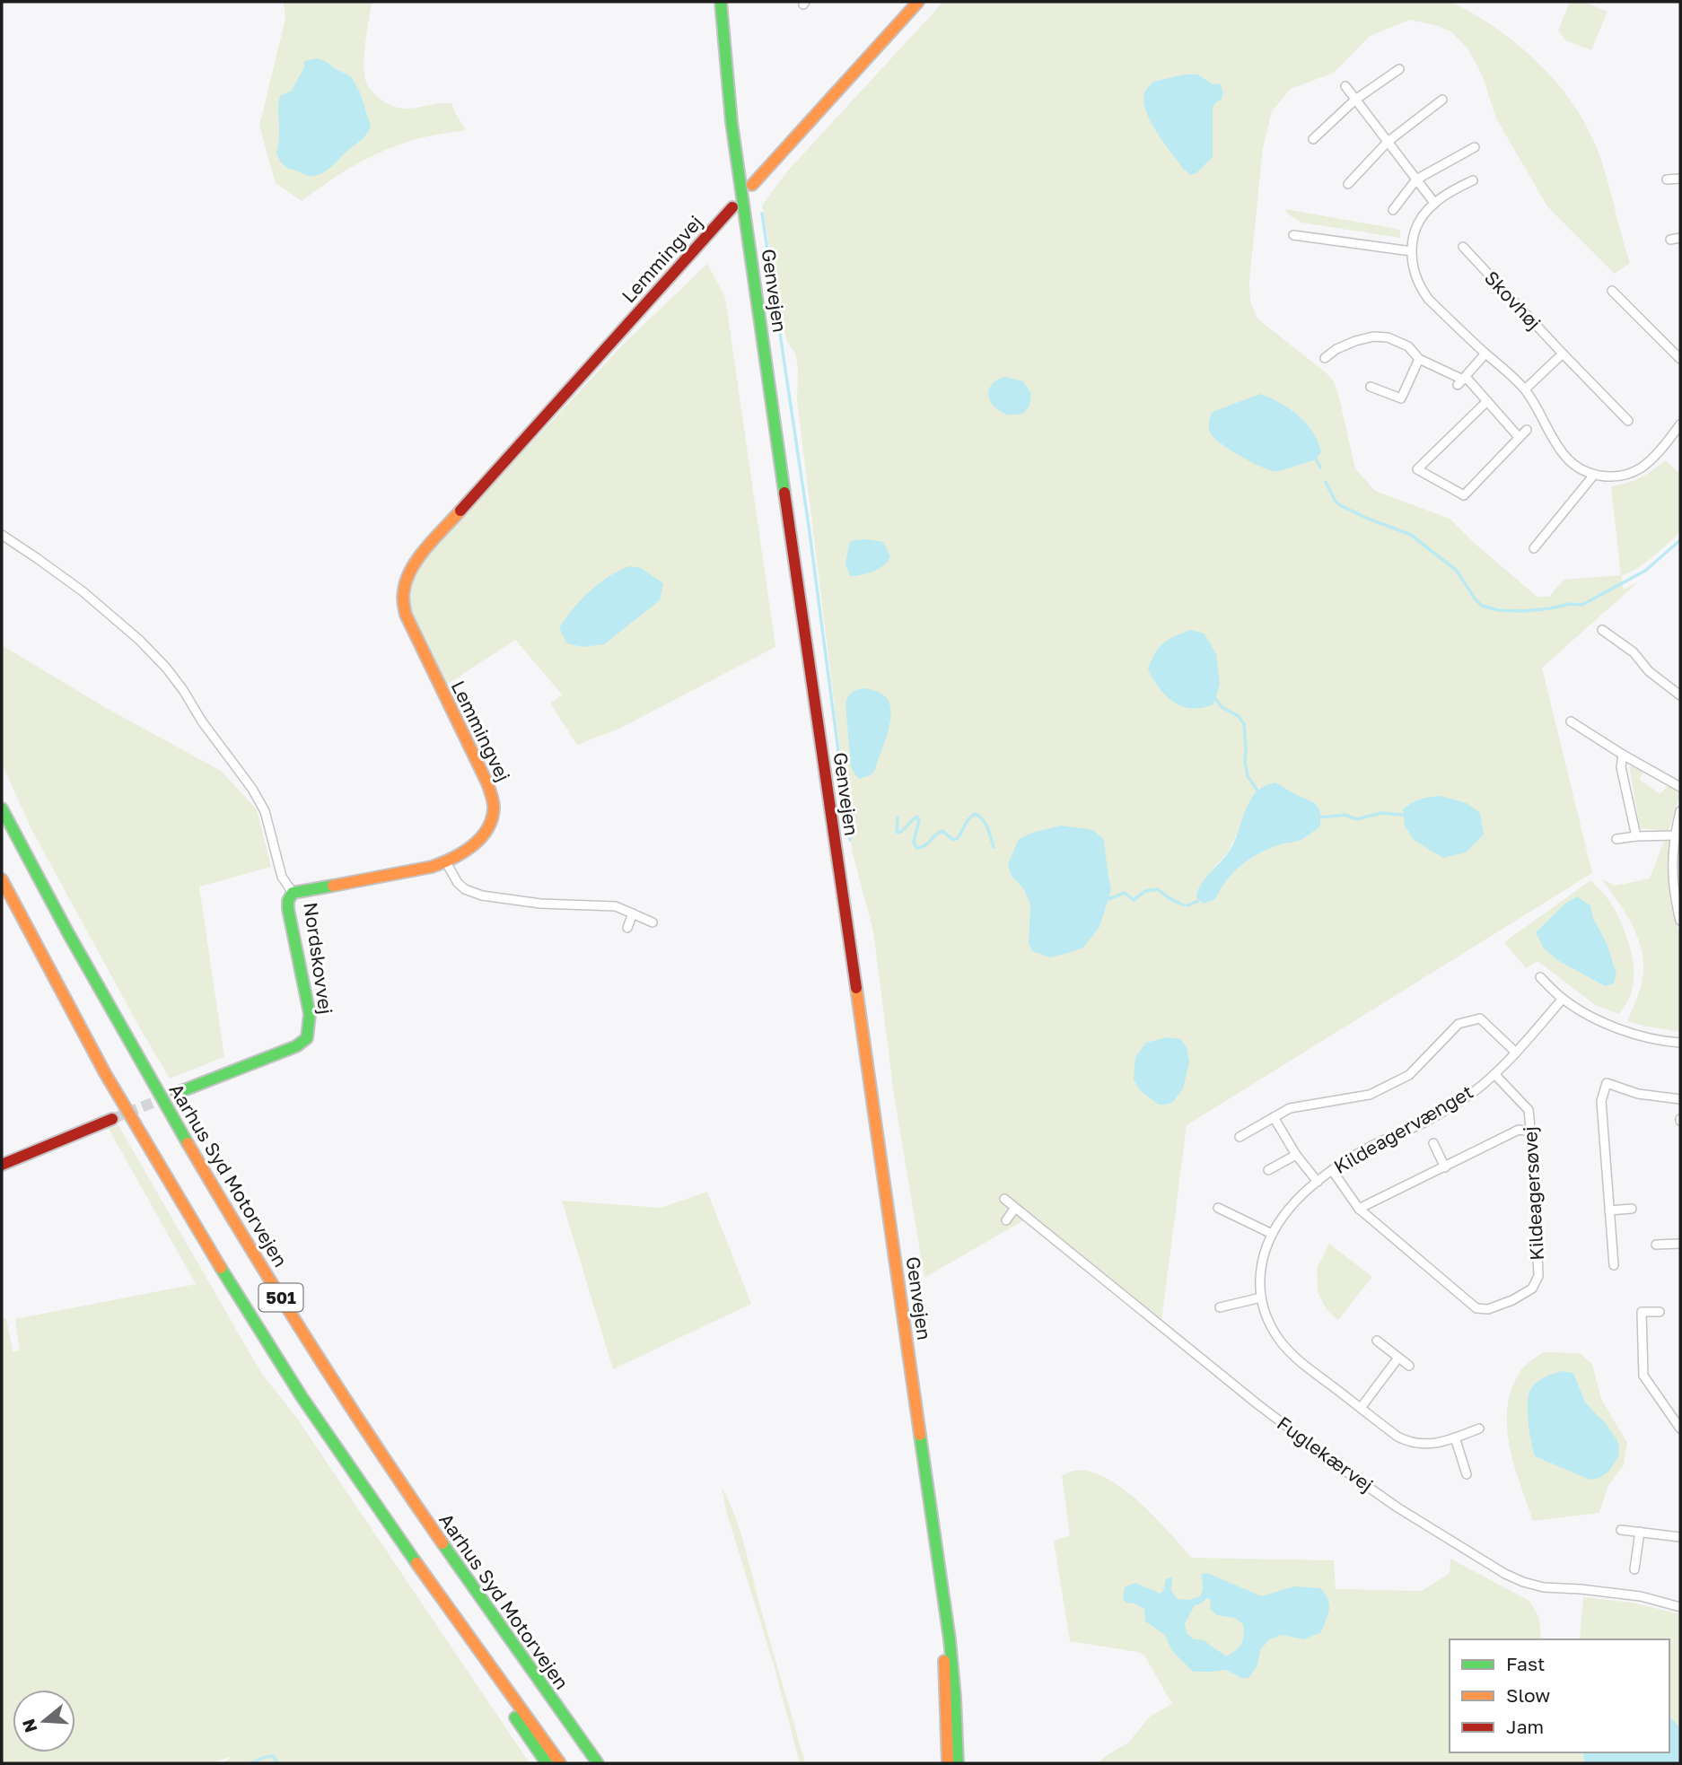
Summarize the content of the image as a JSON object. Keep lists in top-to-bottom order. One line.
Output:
{"streets":{"main road":["Lemmingvej","Genvejen","Nordskovvej","Aarhus Syd Motorvejen","501"],"street":["Skovhøj","Kildeagervænget","Kildeagersøvej","Fuglekærvej"]},"crossings":[["Lemmingvej","Nordskovvej"],["Kildeagervænget","Kildeagersøvej"]],"legend":["Fast","Slow","Jam"],"north":"left"}
